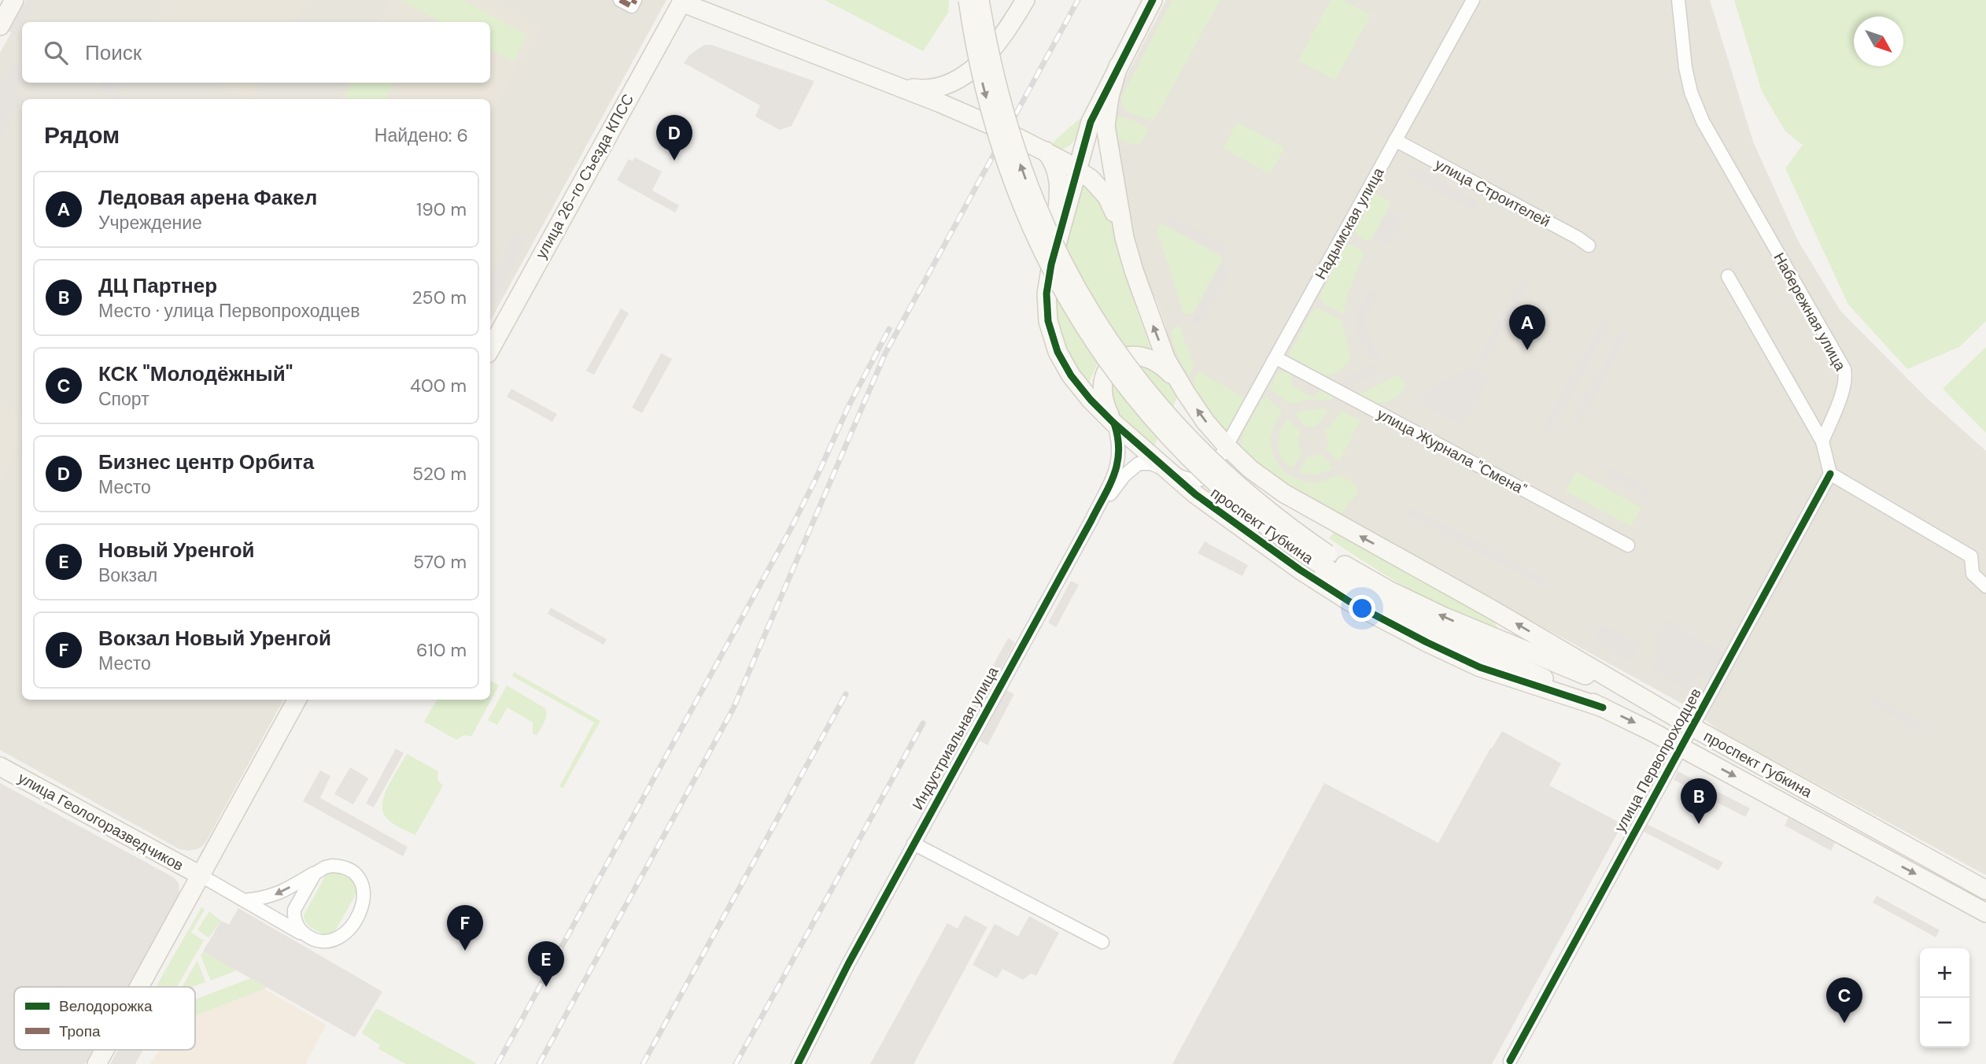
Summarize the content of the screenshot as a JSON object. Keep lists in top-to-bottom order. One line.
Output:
{"streets":{"main road":["улица 26-го Съезда КПСС","проспект Губкина","улица Геологоразведчиков"],"street":["улица Строителей","Надымская улица","Набережная улица","улица Журнала \"Смена\"","Индустриальная улица","улица Первопроходцев"]},"crossings":[["улица Строителей","Надымская улица"],["Надымская улица","улица Журнала \"Смена\""],["Надымская улица","проспект Губкина"],["Надымская улица","Индустриальная улица"],["проспект Губкина","Индустриальная улица"],["проспект Губкина","улица Первопроходцев"]],"legend":["Велодорожка","Тропа"],"north":"bottom right","page":{"search":"Поиск","heading":["Рядом","Найдено: 6"],"pins":["D","A","B","F","E","C"],"list":[{"mark":"A","name":"Ледовая арена Факел","note":"Учреждение","value":"190 m"},{"mark":"B","name":"ДЦ Партнер","note":"Место · улица Первопроходцев","value":"250 m"},{"mark":"C","name":"КСК \"Молодёжный\"","note":"Спорт","value":"400 m"},{"mark":"D","name":"Бизнес центр Орбита","note":"Место","value":"520 m"},{"mark":"E","name":"Новый Уренгой","note":"Вокзал","value":"570 m"},{"mark":"F","name":"Вокзал Новый Уренгой","note":"Место","value":"610 m"}],"map_buttons":["+","−"]}}
